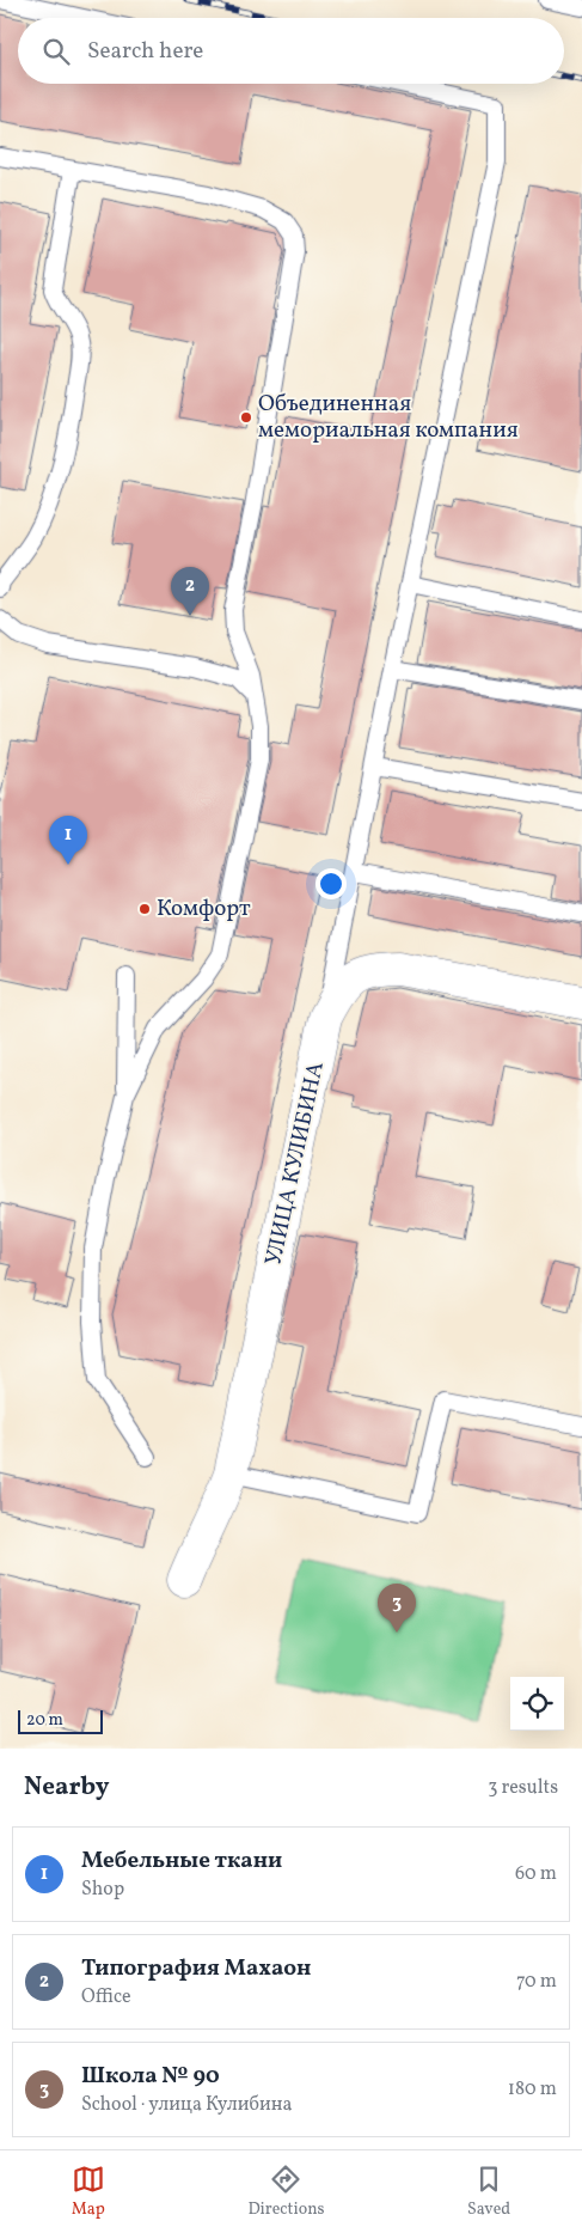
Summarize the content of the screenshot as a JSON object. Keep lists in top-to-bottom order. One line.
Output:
{"streets":{"street":["УЛИЦА КУЛИБИНА"]},"places":["Объединенная мемориальная компания","Комфорт"],"scale_bar":"20 m","page":{"search":"Search here","pins":["2","1","3"],"scale":"20 m","heading":["Nearby","3 results"],"list":[{"mark":"1","name":"Мебельные ткани","note":"Shop","value":"60 m"},{"mark":"2","name":"Типография Махаон","note":"Office","value":"70 m"},{"mark":"3","name":"Школа № 90","note":"School · улица Кулибина","value":"180 m"}],"nav":["Map","Directions","Saved"]}}
